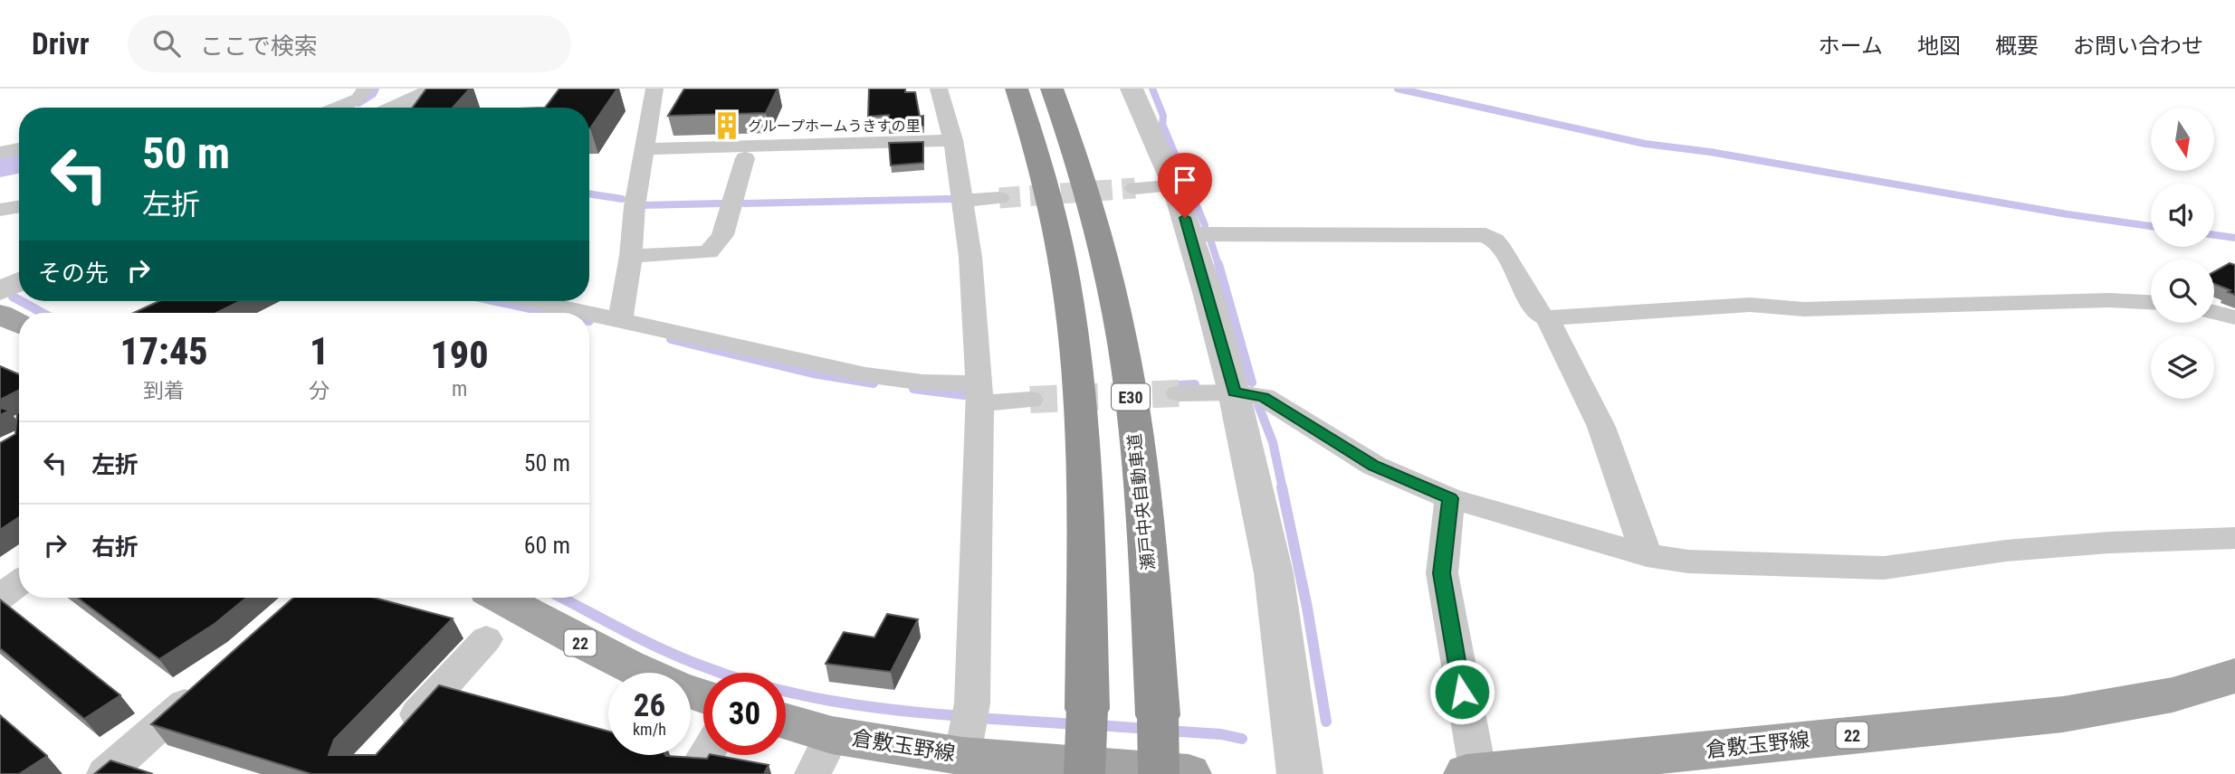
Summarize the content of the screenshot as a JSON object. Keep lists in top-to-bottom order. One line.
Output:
{"streets":{"highway":["E30","瀬戸中央自動車道"],"main road":["22","倉敷玉野線"]},"places":{"building":["グループホームうきすの里"]},"north":"bottom","page":{"header":"Drivr","search":"ここで検索","nav":["ホーム","地図","概要","お問い合わせ"],"turn":["50 m","左折"],"then":"その先","eta":["17:45","到着","1","分","190","m"],"list":[{"name":"左折","value":"50 m"},{"name":"右折","value":"60 m"}],"speed":"26 km/h","limit":"30"}}
